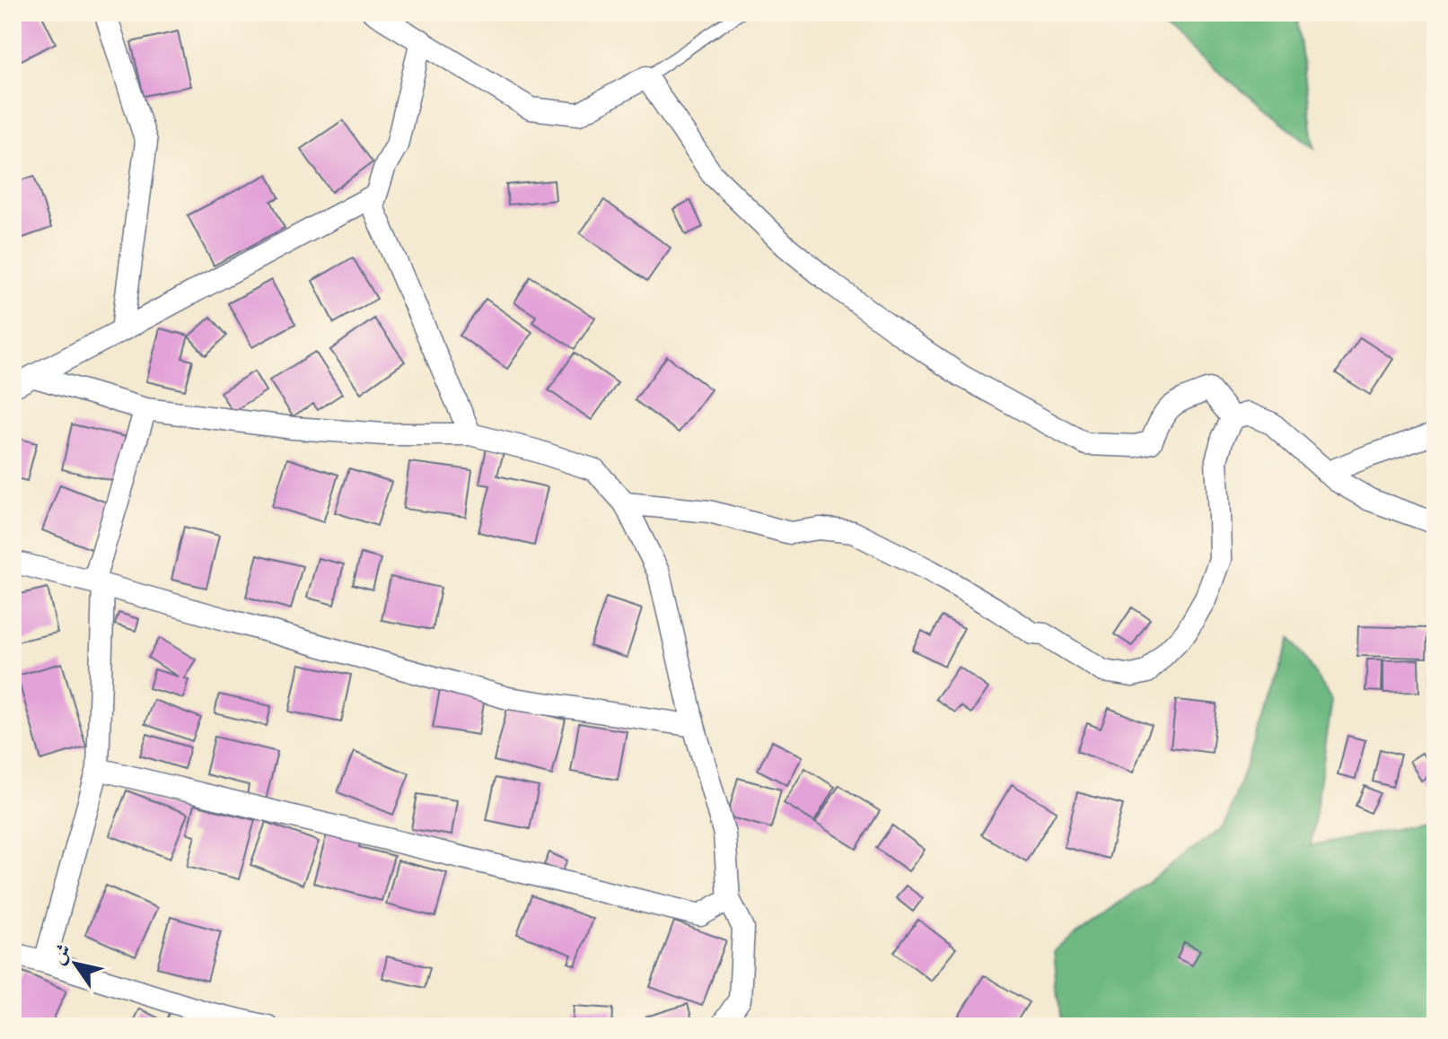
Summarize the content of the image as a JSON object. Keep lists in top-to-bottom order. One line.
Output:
{"north":"top left"}
